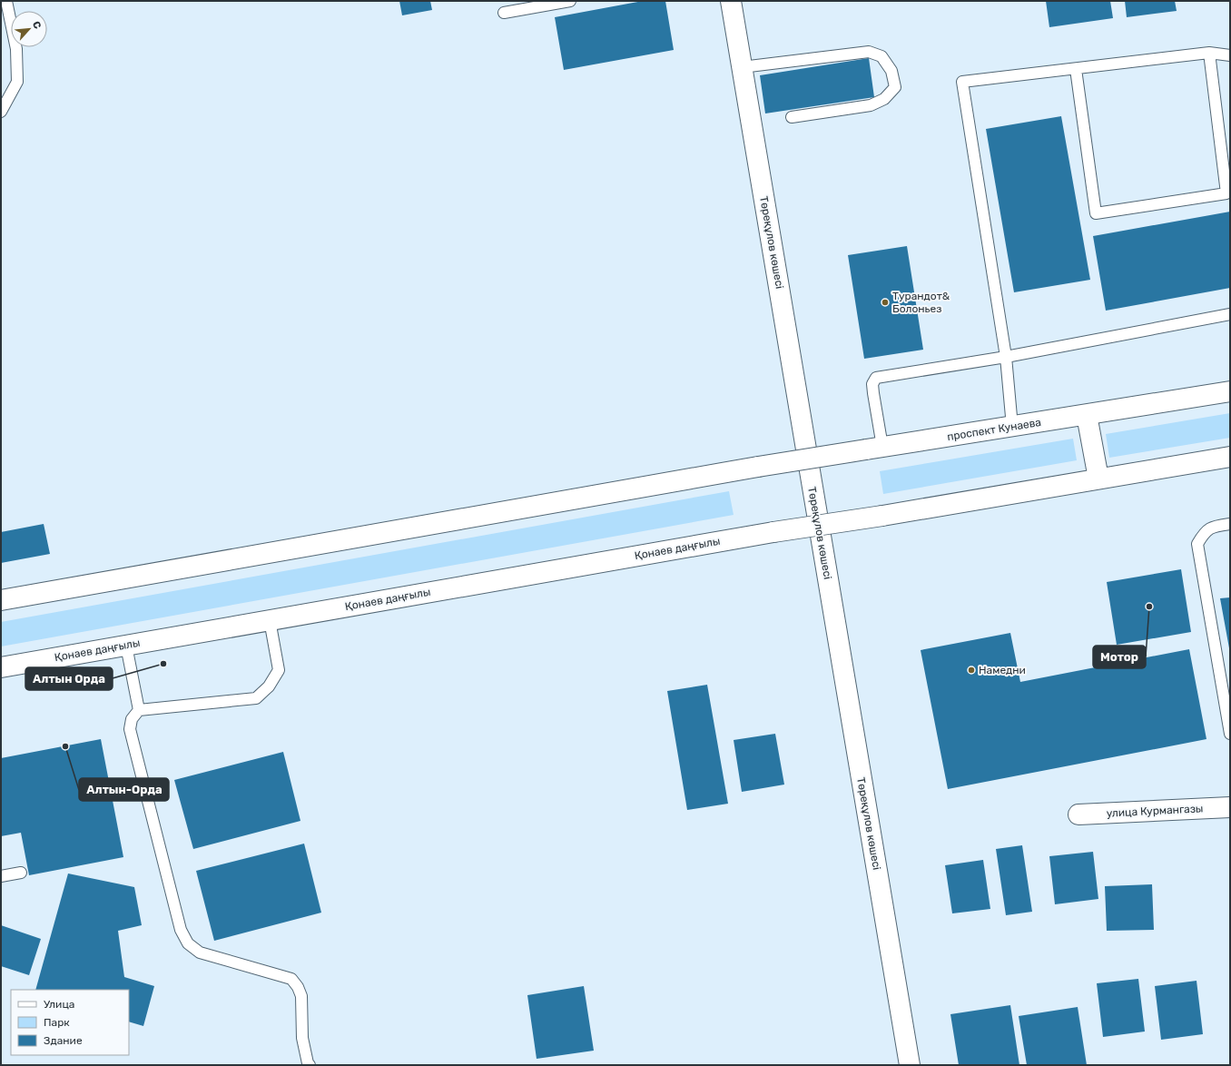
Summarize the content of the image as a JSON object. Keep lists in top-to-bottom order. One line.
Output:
{"streets":{"main road":["Төреқұлов көшесі","проспект Кунаева","Қонаев даңғылы","улица Курмангазы"]},"places":["Турандот& Болоньез","Мотор","Алтын Орда","Намедни","Алтын-Орда"],"legend":["Улица","Парк","Здание"],"north":"top right"}
